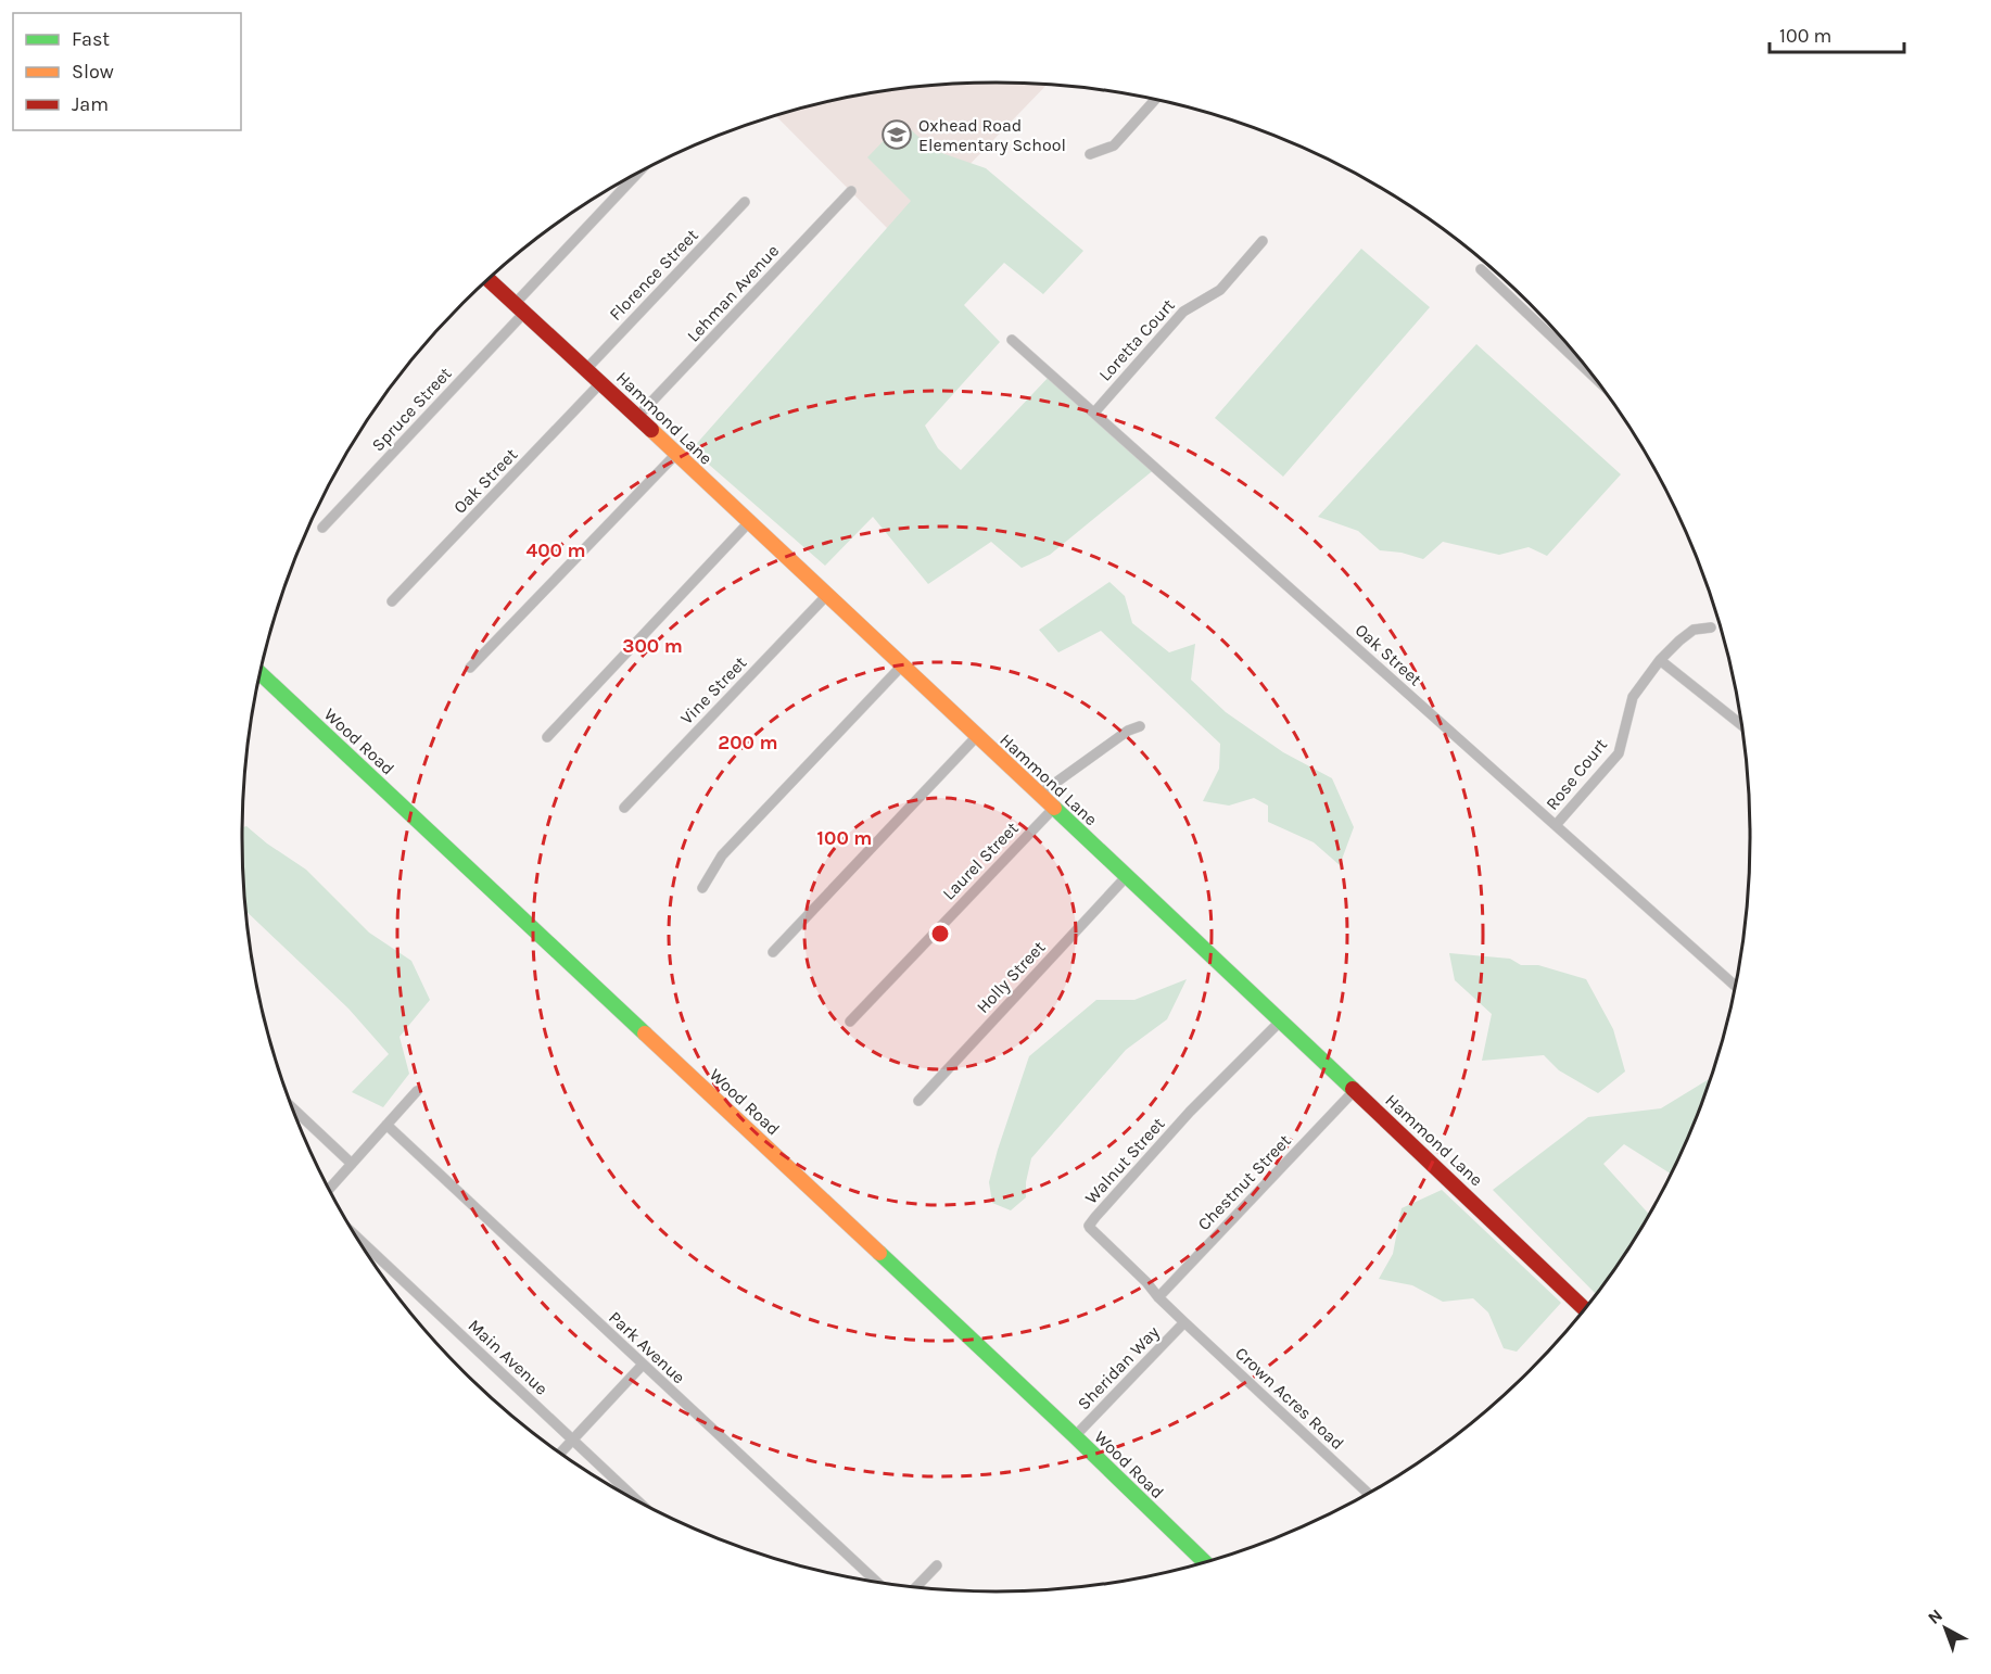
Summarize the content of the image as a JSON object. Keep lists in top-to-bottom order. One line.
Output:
{"streets":{"street":["Florence Street","Lehman Avenue","Loretta Court","Spruce Street","Hammond Lane","Oak Street","Vine Street","Wood Road","Rose Court","Laurel Street","Holly Street","Walnut Street","Chestnut Street","Park Avenue","Main Avenue","Sheridan Way","Crown Acres Road"]},"crossings":[["Florence Street","Hammond Lane"],["Lehman Avenue","Hammond Lane"],["Loretta Court","Oak Street"],["Spruce Street","Hammond Lane"],["Hammond Lane","Oak Street"],["Hammond Lane","Vine Street"],["Hammond Lane","Laurel Street"],["Hammond Lane","Holly Street"],["Hammond Lane","Walnut Street"],["Hammond Lane","Chestnut Street"],["Oak Street","Rose Court"],["Wood Road","Sheridan Way"],["Walnut Street","Chestnut Street"],["Walnut Street","Sheridan Way"],["Walnut Street","Crown Acres Road"],["Sheridan Way","Crown Acres Road"]],"places":{"school or university":["Oxhead Road Elementary School"]},"legend":["Fast","Slow","Jam"],"scale_bar":"100 m","north":"top left","rings":["400 m","300 m","200 m","100 m"]}
